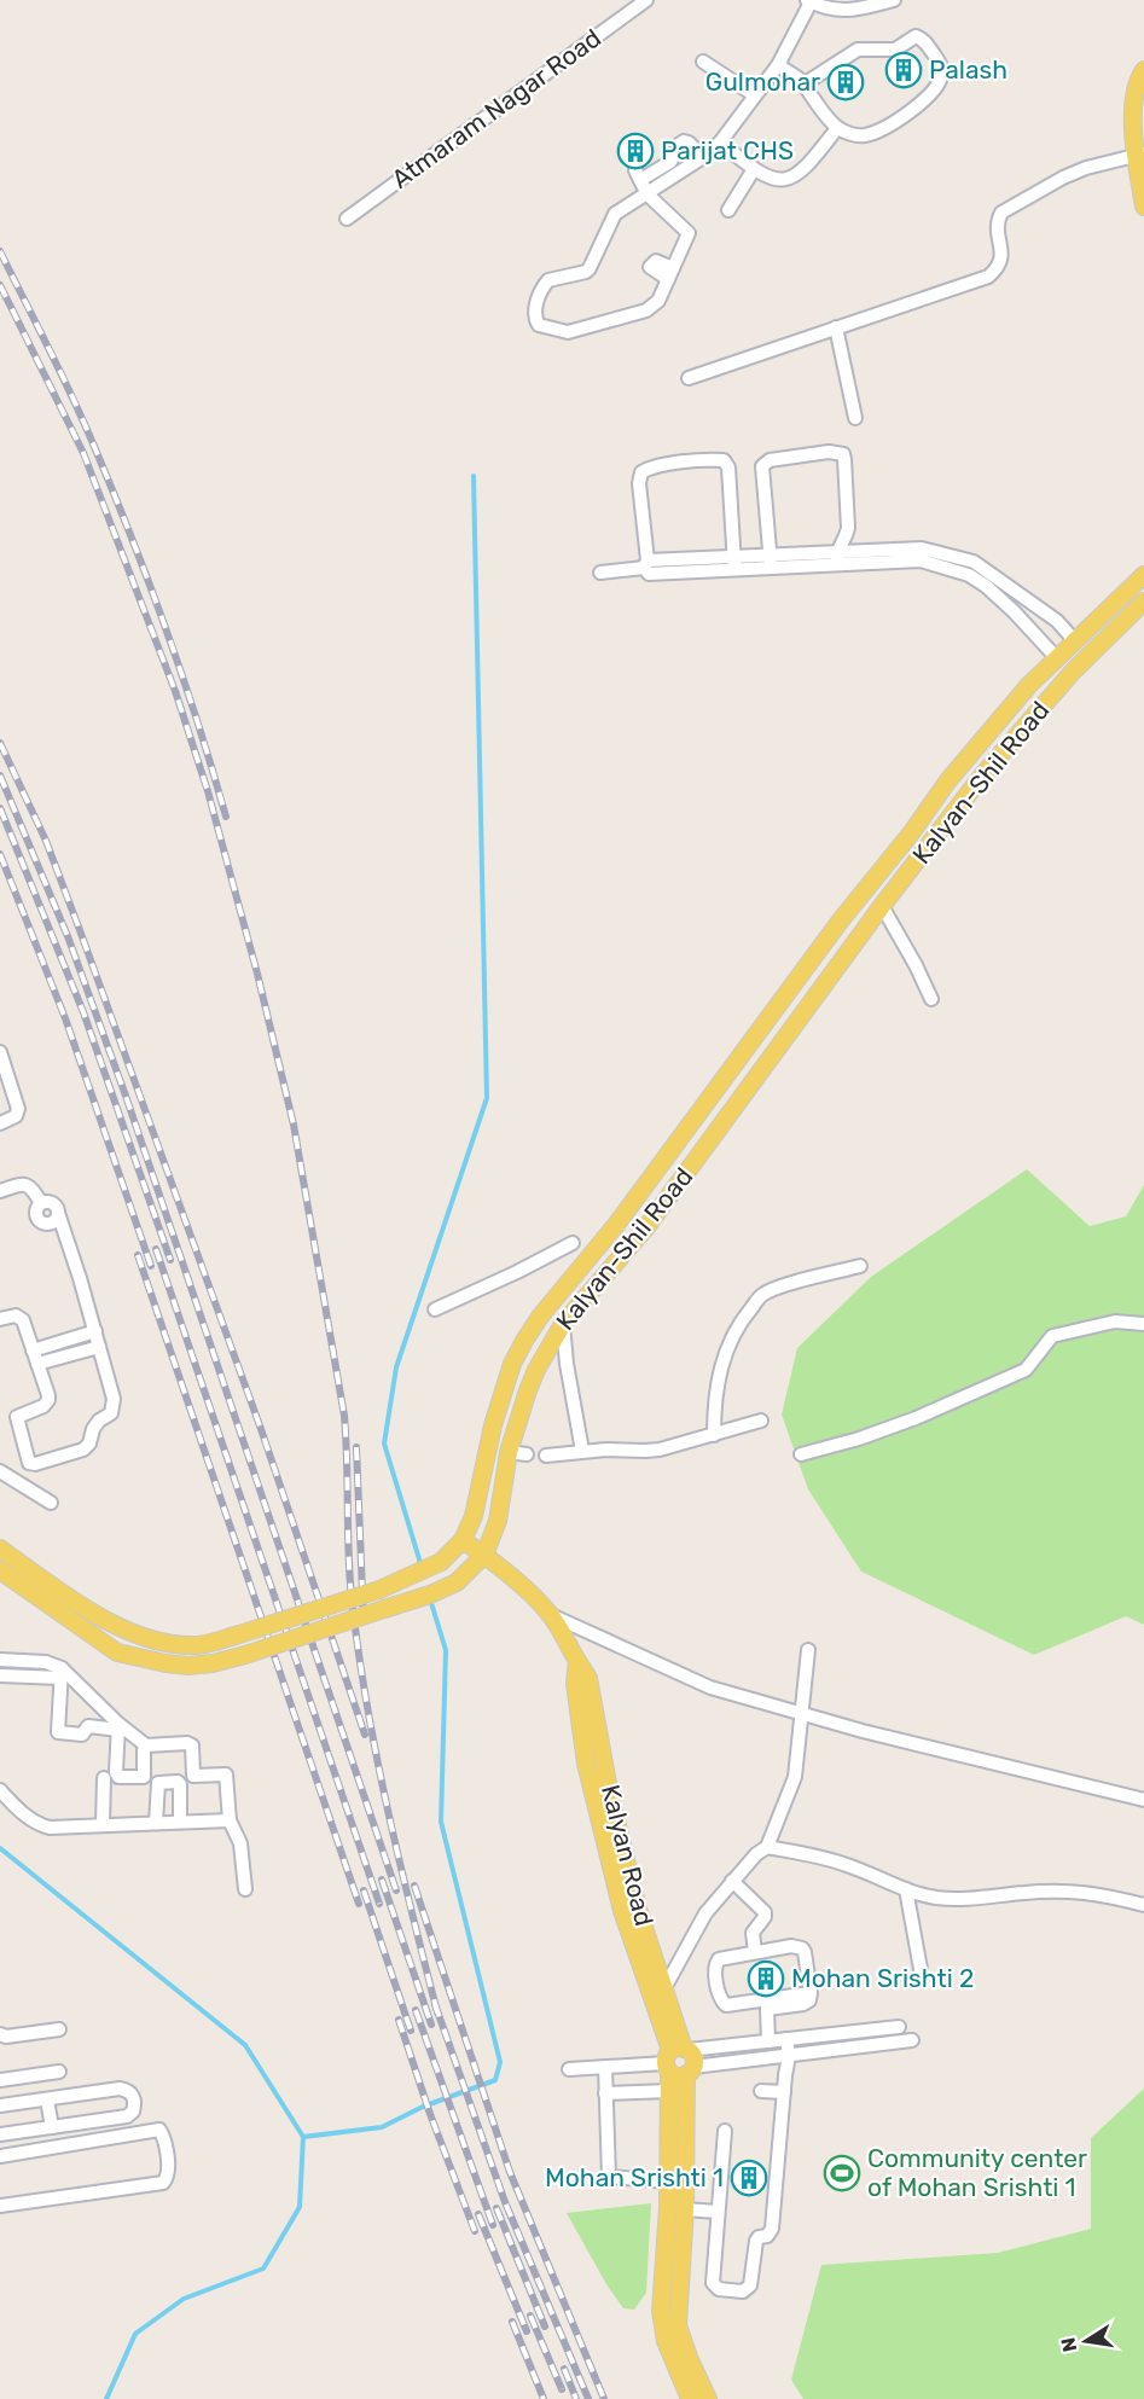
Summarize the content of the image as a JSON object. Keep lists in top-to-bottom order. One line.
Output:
{"streets":{"main road":["Kalyan-Shil Road","Kalyan Road"],"street":["Atmaram Nagar Road"]},"crossings":[["Kalyan-Shil Road","Kalyan Road"]],"places":{"building":["Palash","Gulmohar","Parijat CHS","Mohan Srishti 2","Mohan Srishti 1"],"sports":["Community center of Mohan Srishti 1"]},"north":"left"}
